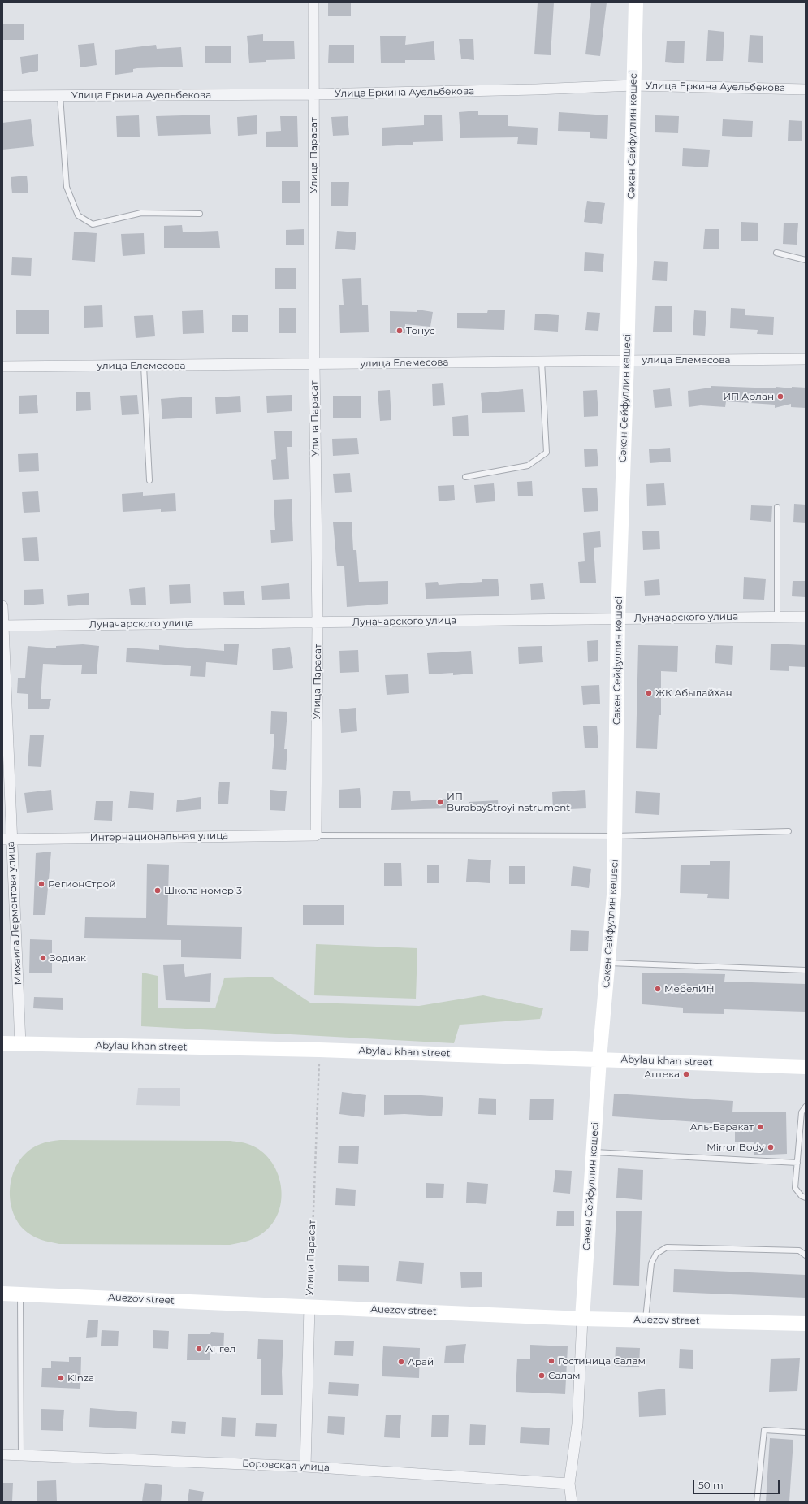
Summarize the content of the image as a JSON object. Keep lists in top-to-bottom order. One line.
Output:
{"streets":{"street":["Улица Еркина Ауельбекова","Сәкен Сейфуллин көшесі","Улица Парасат","улица Елемесова","Луначарского улица","Интернациональная улица","Михаила Лермонтова улица","Abylau khan street","Auezov street","Боровская улица"]},"crossings":[["Улица Еркина Ауельбекова","Сәкен Сейфуллин көшесі"],["Улица Еркина Ауельбекова","Улица Парасат"],["Сәкен Сейфуллин көшесі","улица Елемесова"],["Сәкен Сейфуллин көшесі","Луначарского улица"],["Сәкен Сейфуллин көшесі","Abylau khan street"],["Сәкен Сейфуллин көшесі","Auezov street"],["Улица Парасат","улица Елемесова"],["Улица Парасат","Луначарского улица"],["Улица Парасат","Интернациональная улица"],["Улица Парасат","Abylau khan street"],["Улица Парасат","Auezov street"],["Улица Парасат","Боровская улица"],["Луначарского улица","Михаила Лермонтова улица"],["Интернациональная улица","Михаила Лермонтова улица"],["Михаила Лермонтова улица","Abylau khan street"]],"places":["Тонус","ИП Арлан","ЖК АбылайХан","ИП BurabayStroyiInstrument","РегионСтрой","Школа номер 3","Зодиак","МебелИН","Аптека","Аль-Баракат","Mirror Body","Ангел","Гостиница Салам","Арай","Салам","Kinza"],"scale_bar":"50 m"}
